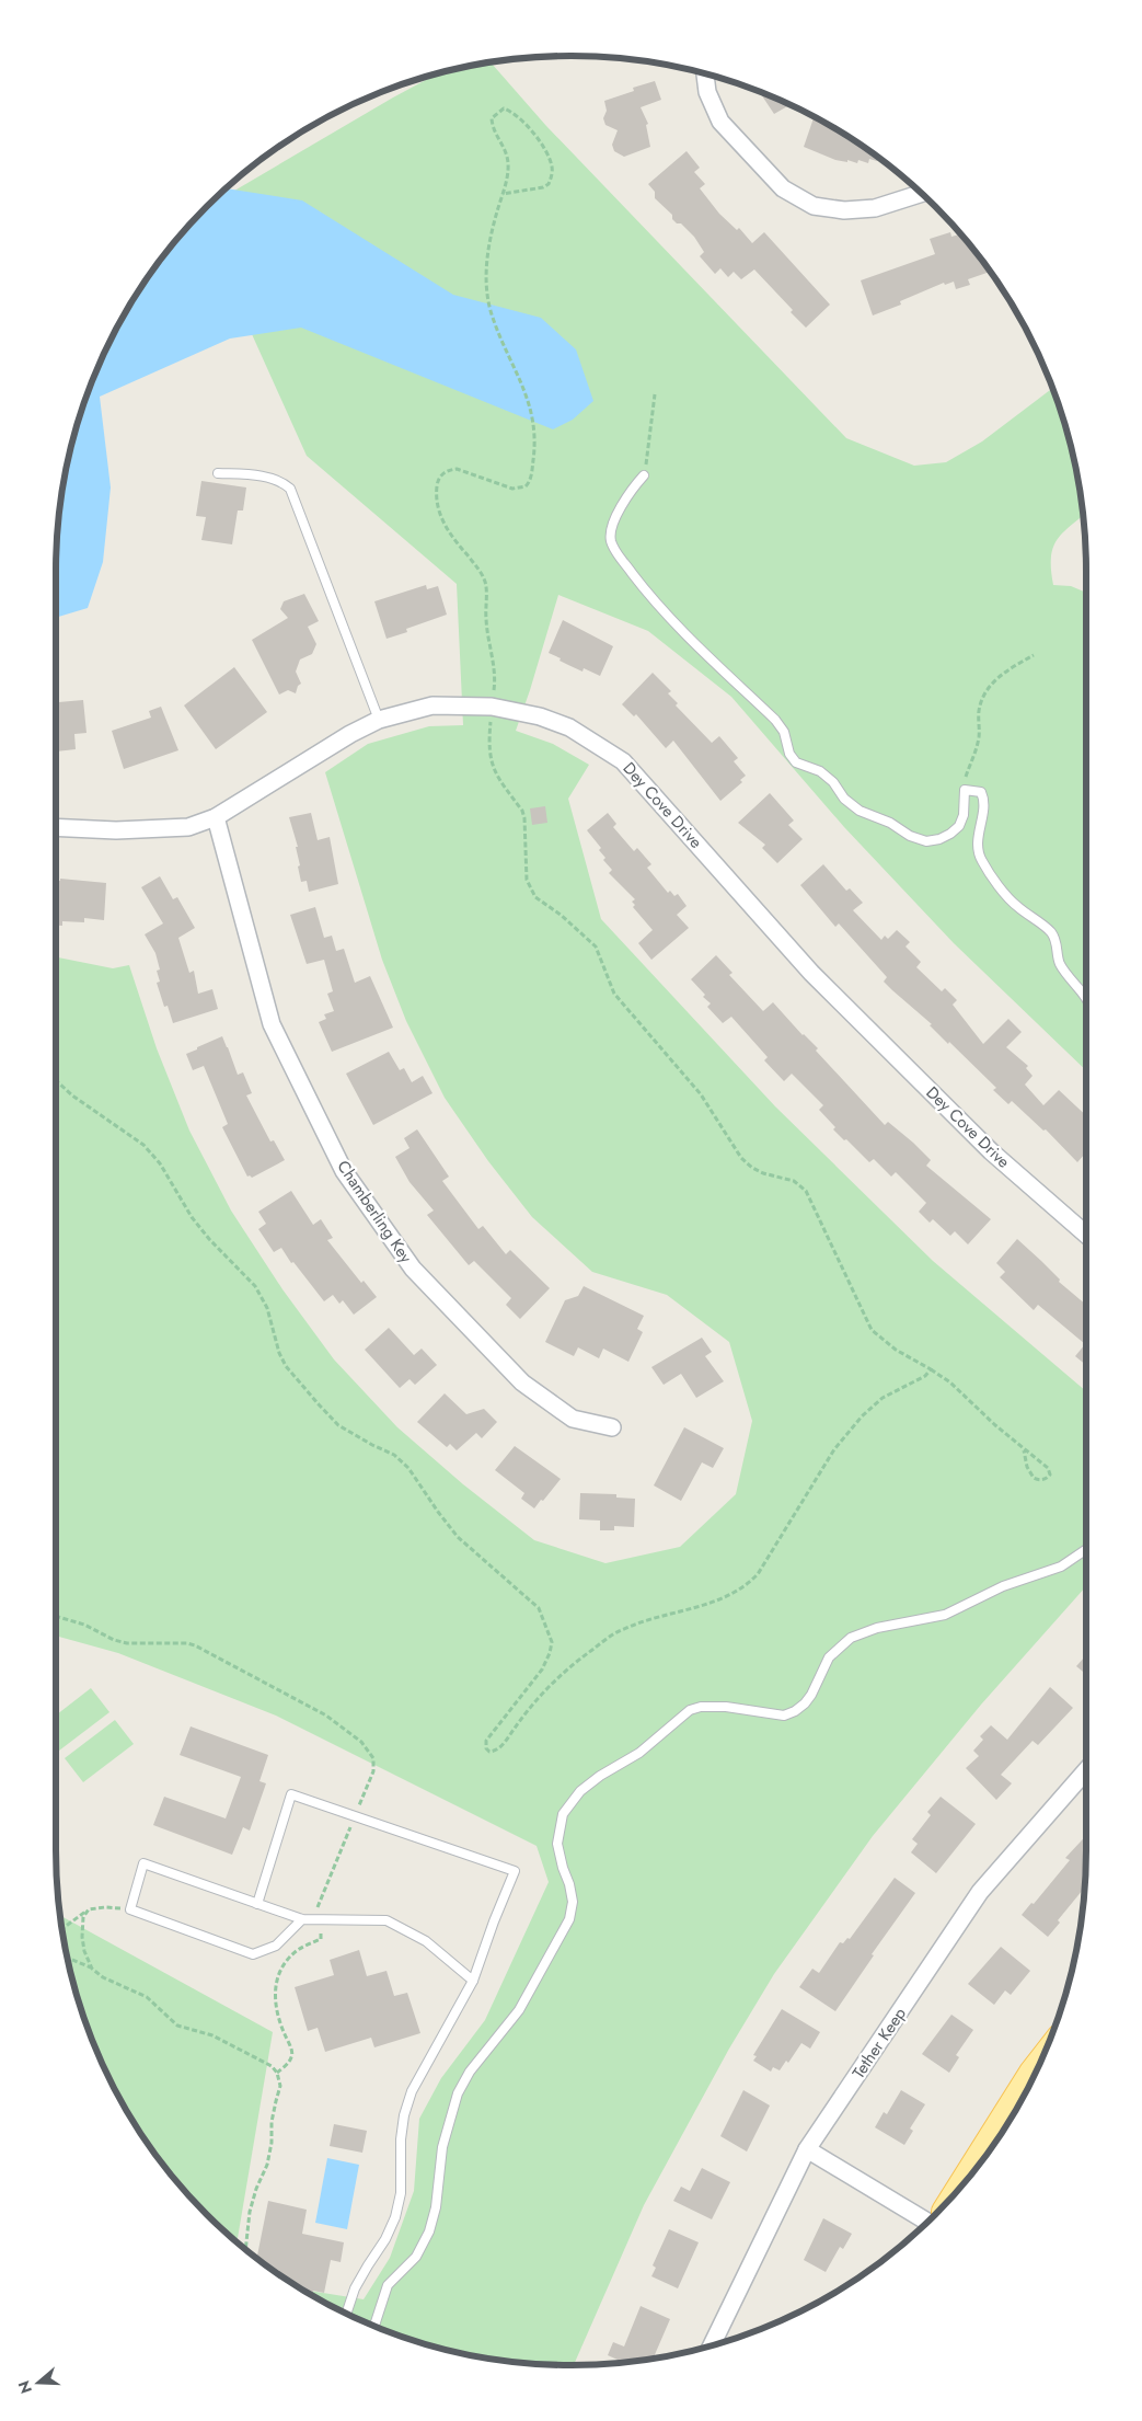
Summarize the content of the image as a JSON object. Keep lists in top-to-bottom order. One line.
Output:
{"streets":{"street":["Dey Cove Drive","Chamberling Key","Tether Keep"]},"crossings":[["Dey Cove Drive","Chamberling Key"]],"north":"left"}
